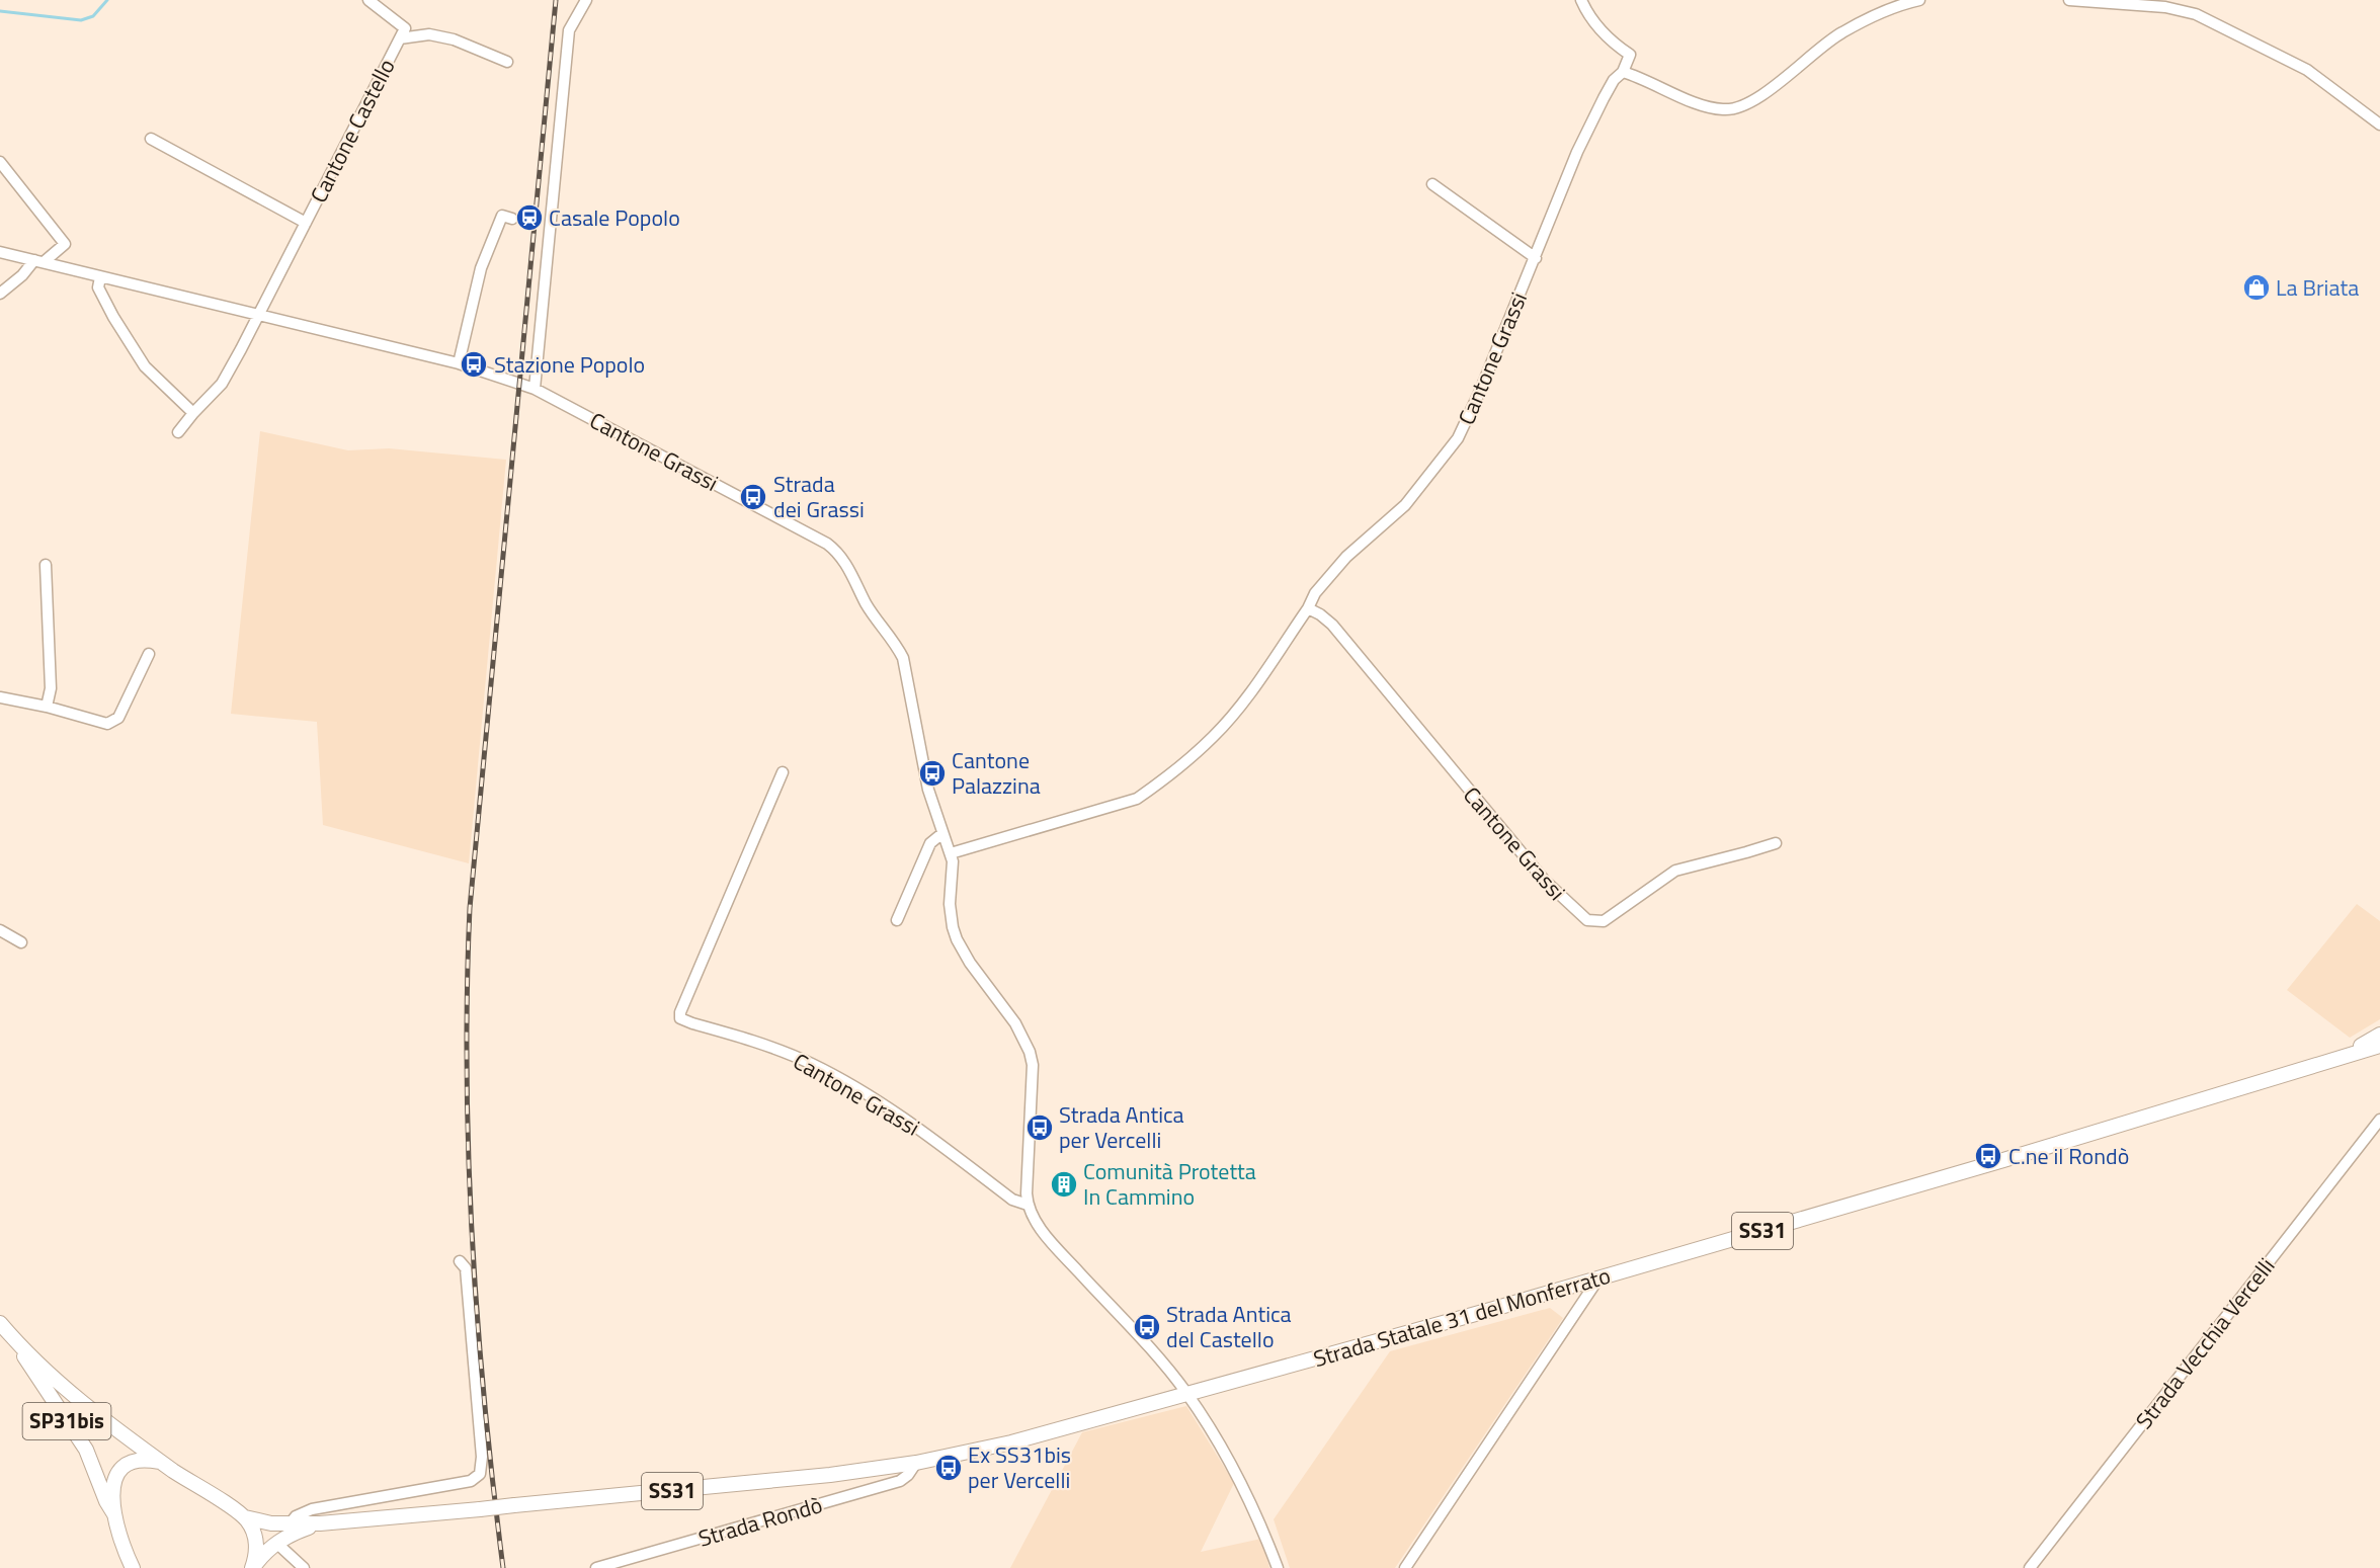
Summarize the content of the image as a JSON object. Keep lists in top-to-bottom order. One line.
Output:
{"streets":{"main road":["SS31","Strada Statale 31 del Monferrato","SP31bis"],"street":["Cantone Castello","Cantone Grassi","Strada Vecchia Vercelli","Strada Rondò"]},"crossings":[["Strada Statale 31 del Monferrato","Strada Rondò"]],"places":{"station":["Casale Popolo"],"shop":["La Briata"],"bus stop":["Stazione Popolo","Strada dei Grassi","Cantone Palazzina","Strada Antica per Vercelli","C.ne il Rondò","Strada Antica del Castello","Ex SS31bis per Vercelli"],"building":["Comunità Protetta In Cammino"]}}
